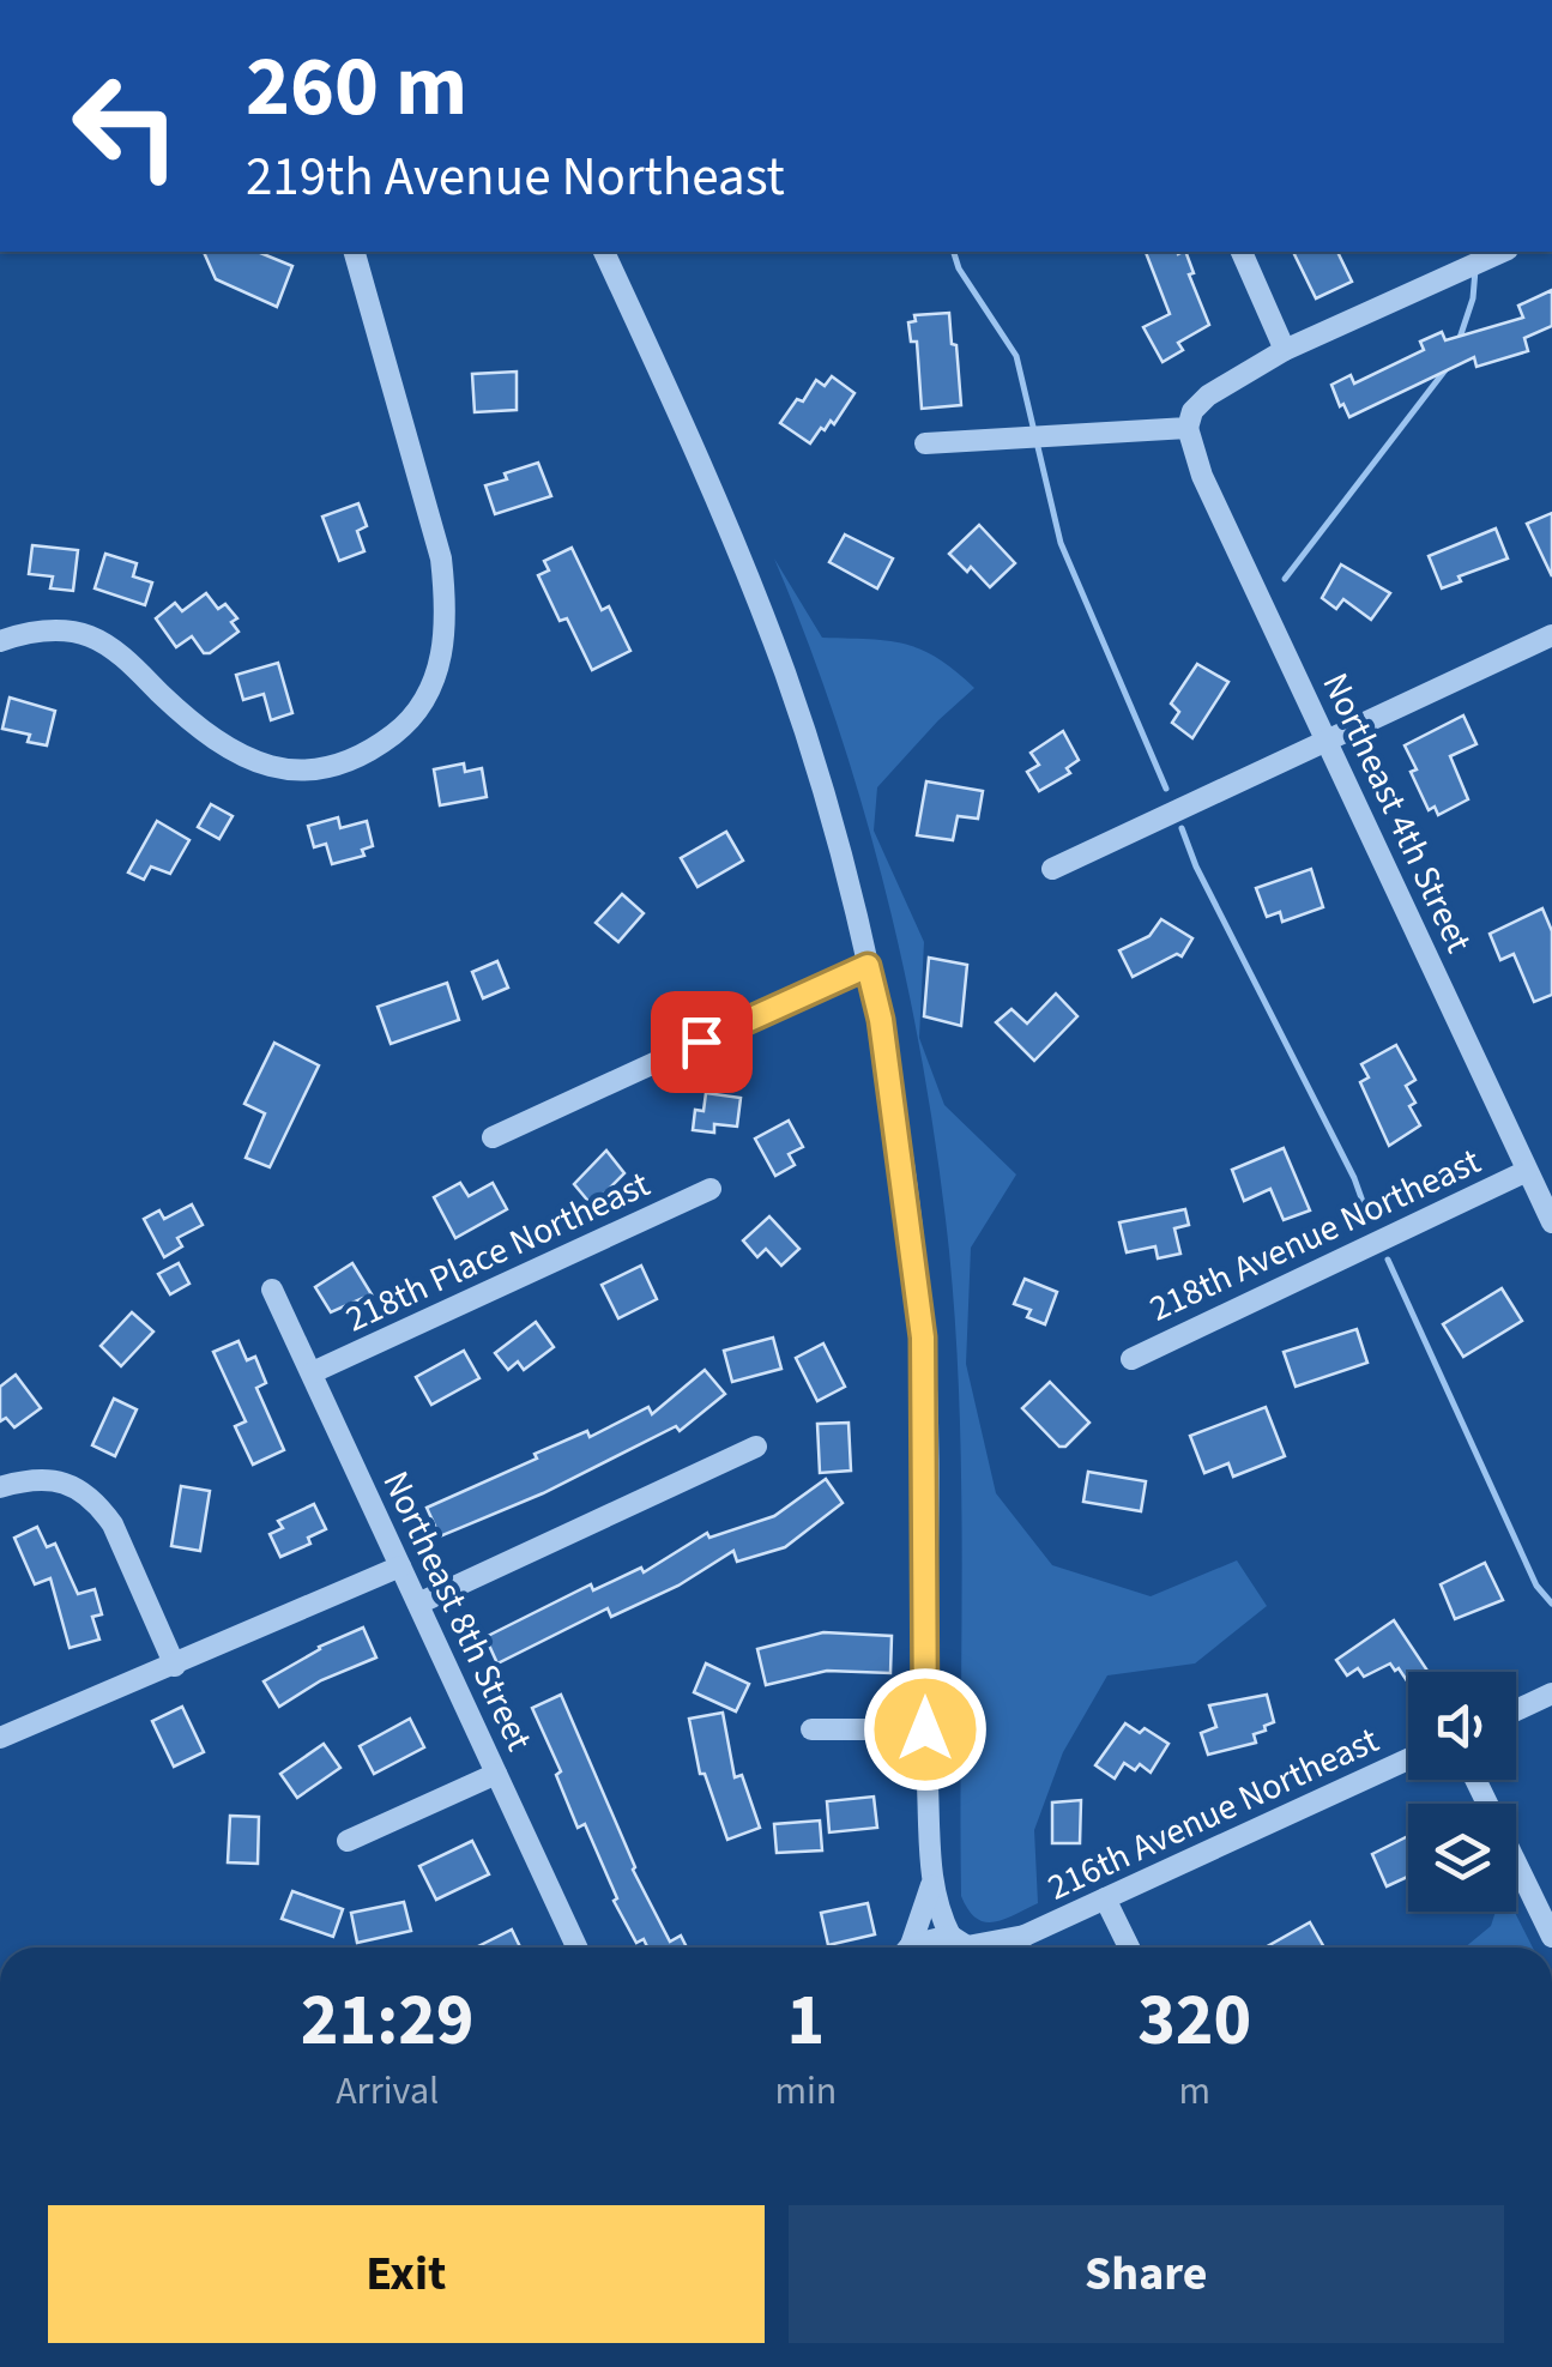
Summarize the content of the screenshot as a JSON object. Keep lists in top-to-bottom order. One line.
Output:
{"streets":{"street":["Northeast 4th Street","218th Avenue Northeast","218th Place Northeast","Northeast 8th Street","216th Avenue Northeast"]},"crossings":[["Northeast 4th Street","218th Avenue Northeast"],["218th Place Northeast","Northeast 8th Street"]],"page":{"turn":["260 m","219th Avenue Northeast"],"eta":["21:29","Arrival","1","min","320","m"],"buttons":["Exit","Share"]}}
